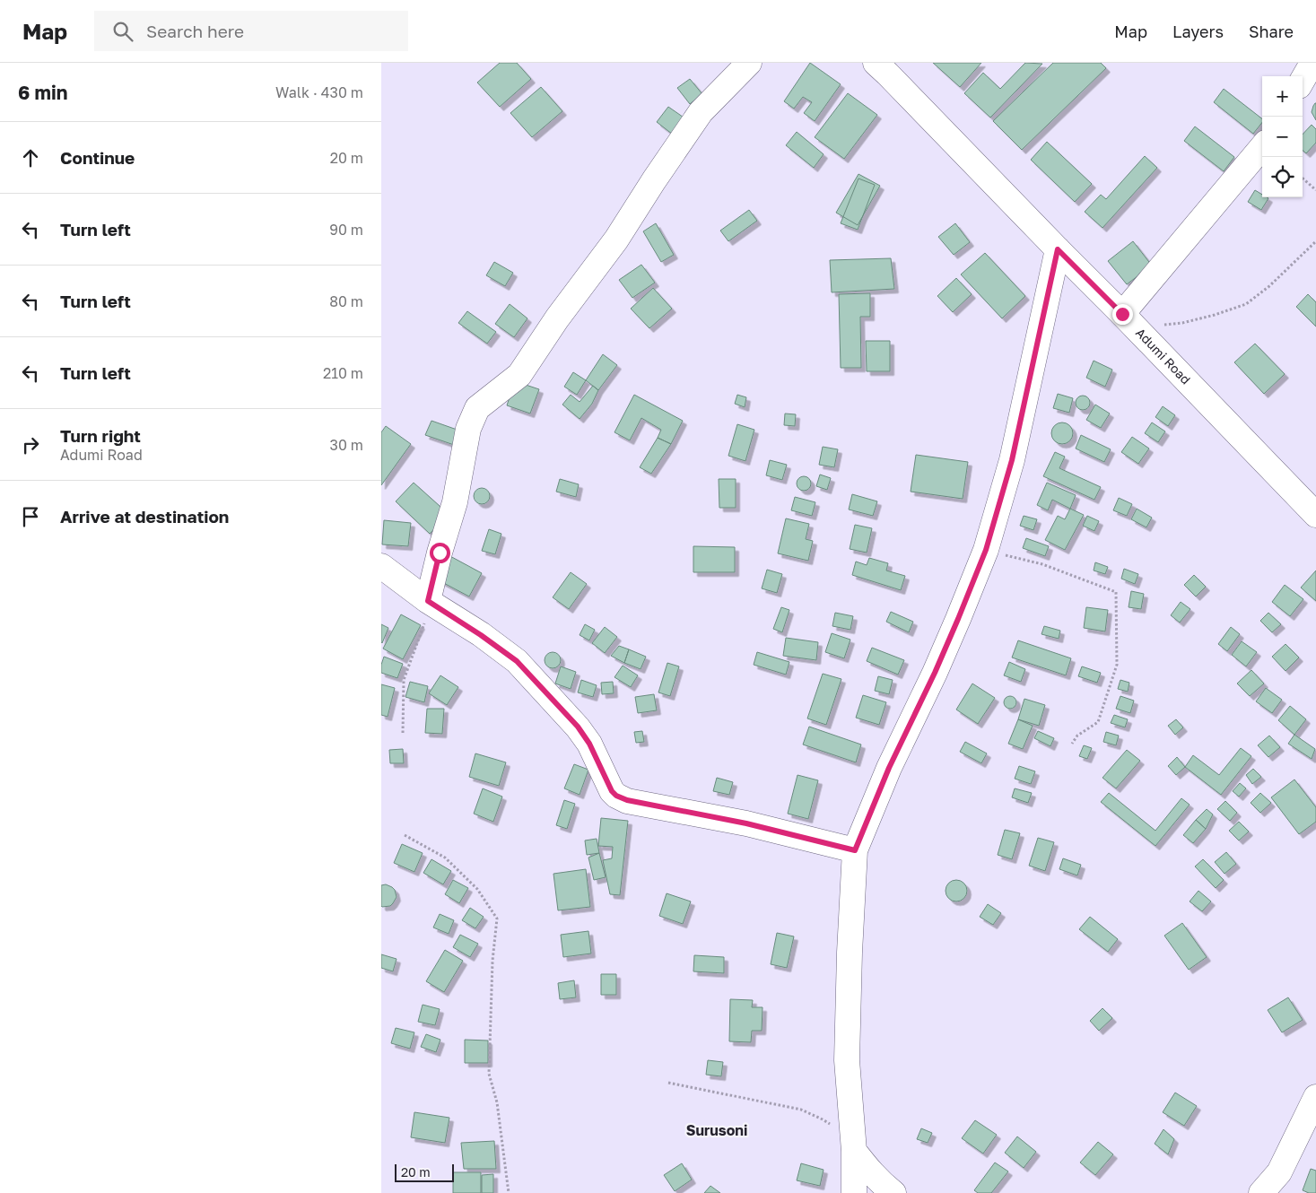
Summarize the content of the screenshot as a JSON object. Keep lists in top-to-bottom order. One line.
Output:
{"streets":{"street":["Adumi Road"]},"districts":["Surusoni"],"scale_bar":"20 m","page":{"header":"Map","search":"Search here","nav":["Map","Layers","Share"],"heading":["6 min","Walk · 430 m"],"map_buttons":["+","−"],"list":[["Continue","20 m"],["Turn left","90 m"],["Turn left","80 m"],["Turn left","210 m"],["Turn right","Adumi Road","30 m"],"Arrive at destination"],"scale":"20 m"}}
